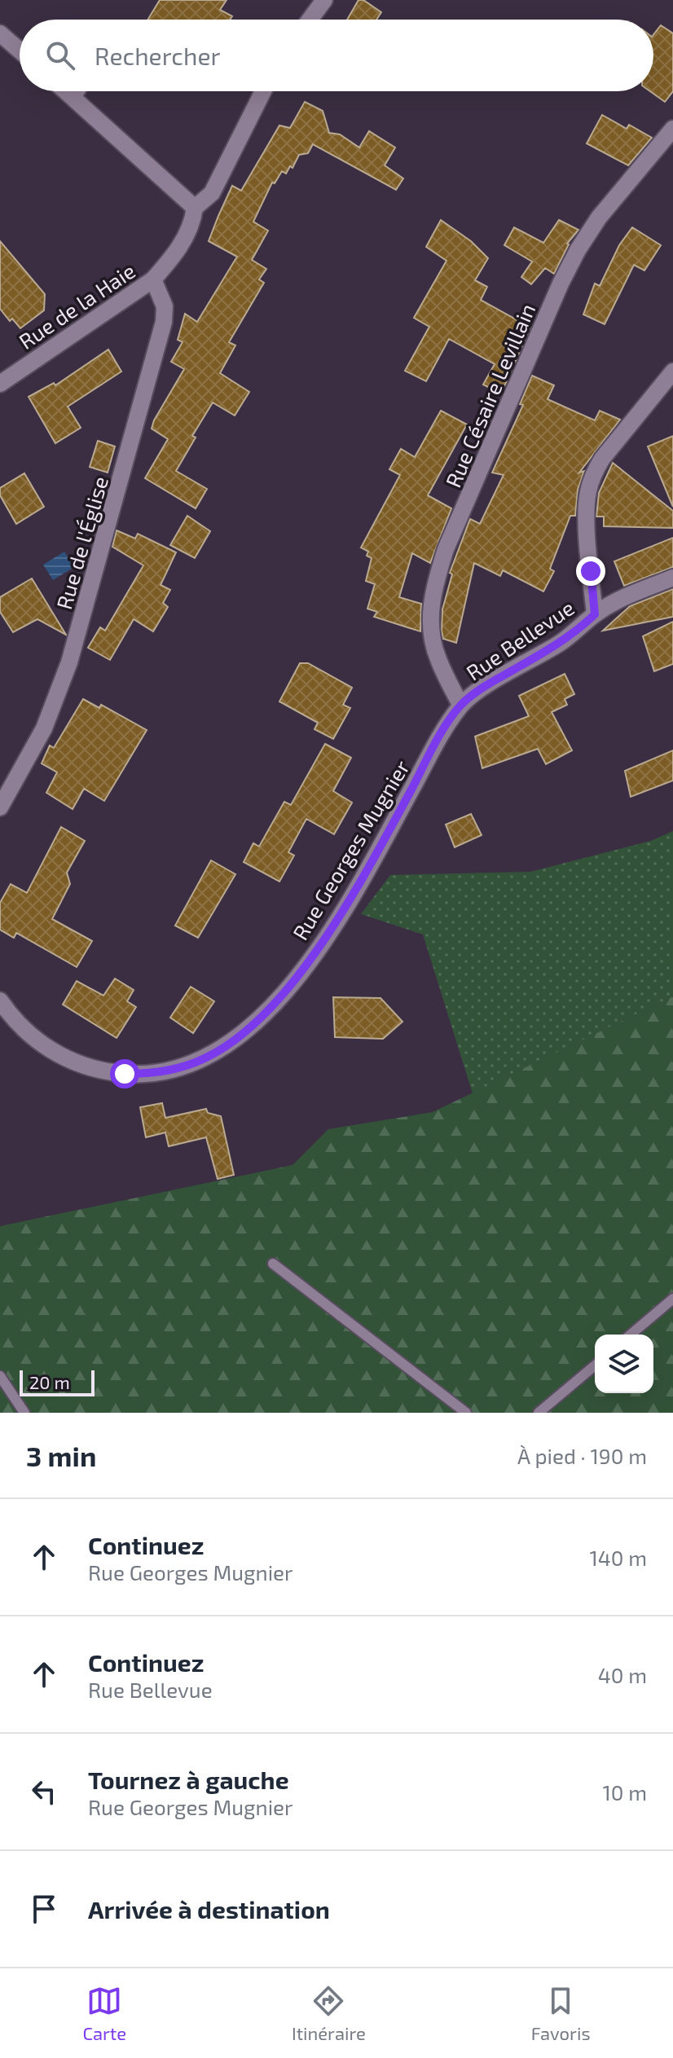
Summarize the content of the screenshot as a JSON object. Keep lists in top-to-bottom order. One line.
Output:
{"streets":{"street":["Rue de la Haie","Rue Césaire Levillain","Rue de l'Église","Rue Bellevue","Rue Georges Mugnier"]},"crossings":[["Rue de la Haie","Rue de l'Église"],["Rue Césaire Levillain","Rue Bellevue"],["Rue Césaire Levillain","Rue Georges Mugnier"],["Rue Bellevue","Rue Georges Mugnier"]],"scale_bar":"20 m","page":{"search":"Rechercher","scale":"20 m","heading":["3 min","À pied · 190 m"],"list":[["Continuez","Rue Georges Mugnier","140 m"],["Continuez","Rue Bellevue","40 m"],["Tournez à gauche","Rue Georges Mugnier","10 m"],"Arrivée à destination"],"nav":["Carte","Itinéraire","Favoris"]}}
